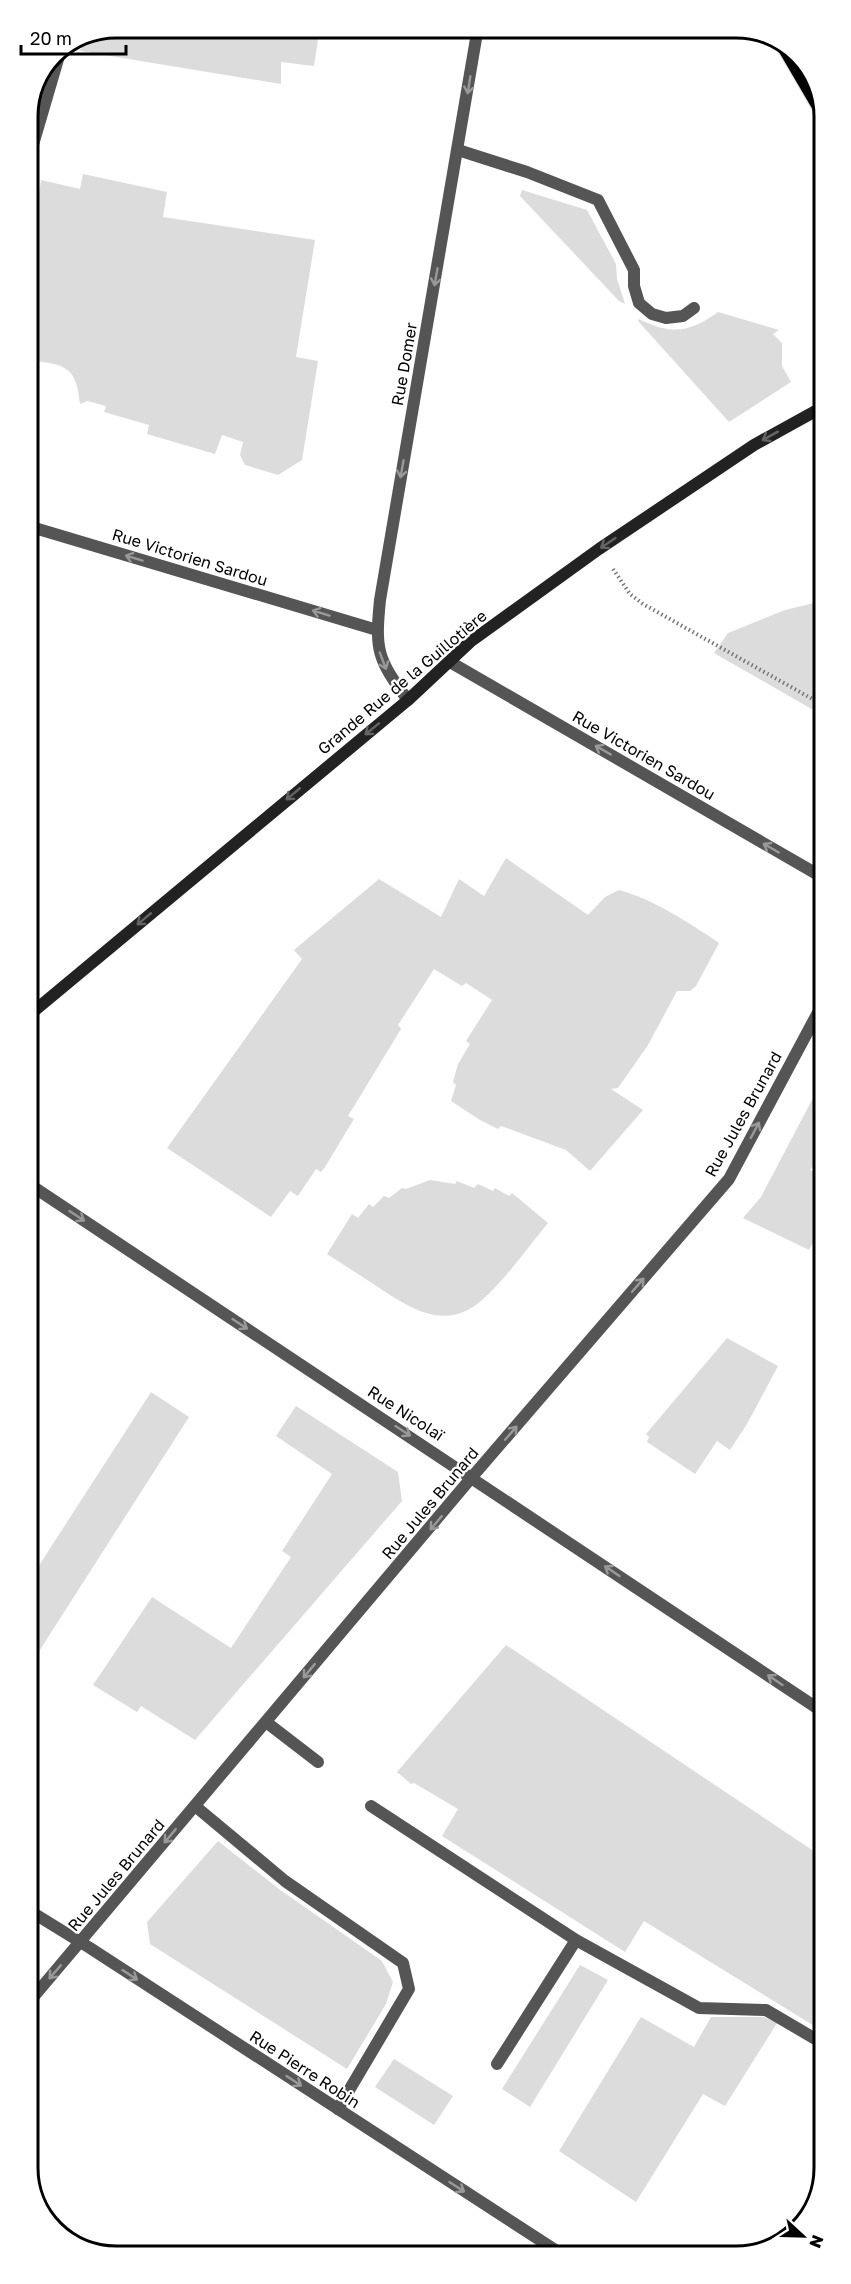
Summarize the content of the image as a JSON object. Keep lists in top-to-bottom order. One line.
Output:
{"streets":{"main road":["Grande Rue de la Guillotière"],"street":["Rue Domer","Rue Victorien Sardou","Rue Jules Brunard","Rue Nicolaï","Rue Pierre Robin"]},"crossings":[["Rue Domer","Rue Victorien Sardou"],["Rue Domer","Grande Rue de la Guillotière"],["Rue Victorien Sardou","Grande Rue de la Guillotière"],["Rue Jules Brunard","Rue Nicolaï"],["Rue Jules Brunard","Rue Pierre Robin"]],"one_way":["Rue Domer","Rue Victorien Sardou","Grande Rue de la Guillotière","Rue Pierre Robin"],"scale_bar":"20 m","north":"right"}
